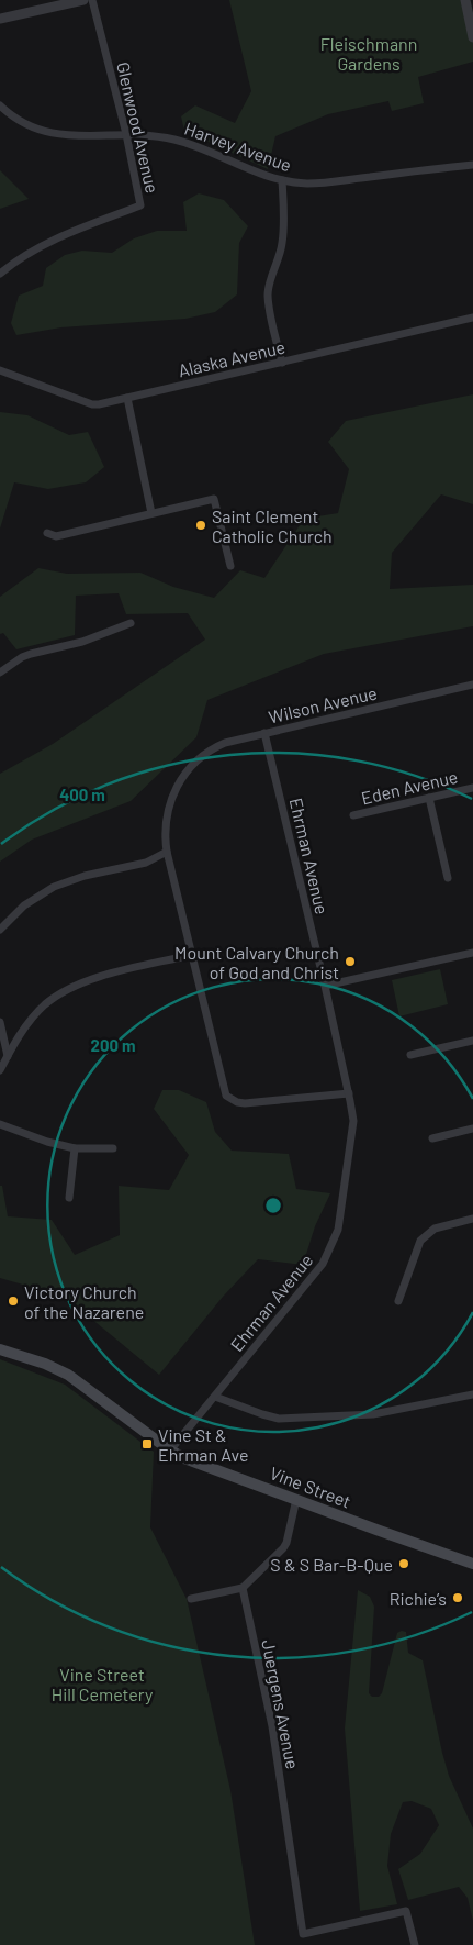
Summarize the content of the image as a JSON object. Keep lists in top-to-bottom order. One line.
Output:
{"streets":{"main road":["Vine Street"],"street":["Glenwood Avenue","Harvey Avenue","Alaska Avenue","Wilson Avenue","Eden Avenue","Ehrman Avenue","Juergens Avenue"]},"crossings":[["Glenwood Avenue","Harvey Avenue"],["Wilson Avenue","Ehrman Avenue"],["Ehrman Avenue","Vine Street"]],"parks":["Fleischmann Gardens","Vine Street Hill Cemetery"],"places":{"other":["Saint Clement Catholic Church","Mount Calvary Church of God and Christ","Victory Church of the Nazarene","S & S Bar-B-Que","Richie’s"],"transit":["Vine St & Ehrman Ave"]},"rings":["400 m","200 m"]}
